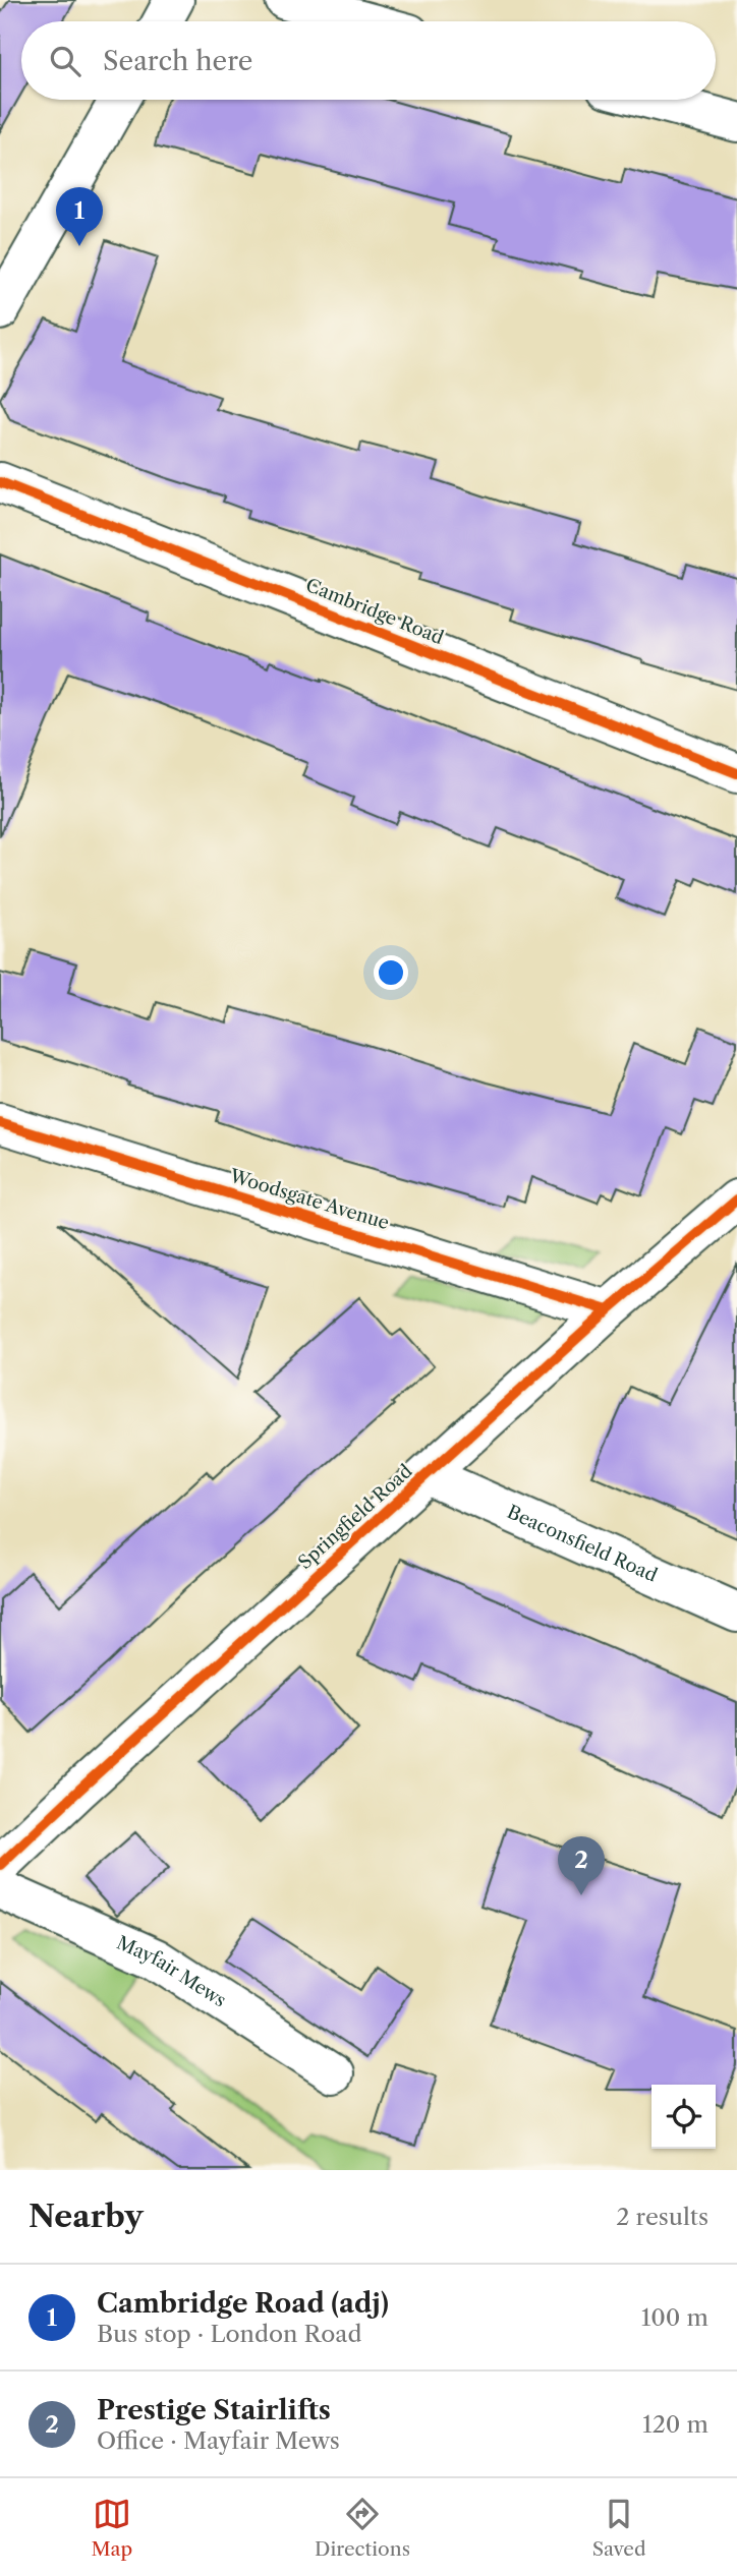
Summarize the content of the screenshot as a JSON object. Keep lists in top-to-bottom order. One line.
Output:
{"streets":{"street":["Cambridge Road","Woodsgate Avenue","Springfield Road","Beaconsfield Road","Mayfair Mews"]},"crossings":[["Woodsgate Avenue","Springfield Road"],["Springfield Road","Beaconsfield Road"]],"page":{"search":"Search here","pins":["1","2"],"heading":["Nearby","2 results"],"list":[{"mark":"1","name":"Cambridge Road (adj)","note":"Bus stop · London Road","value":"100 m"},{"mark":"2","name":"Prestige Stairlifts","note":"Office · Mayfair Mews","value":"120 m"}],"nav":["Map","Directions","Saved"]}}
